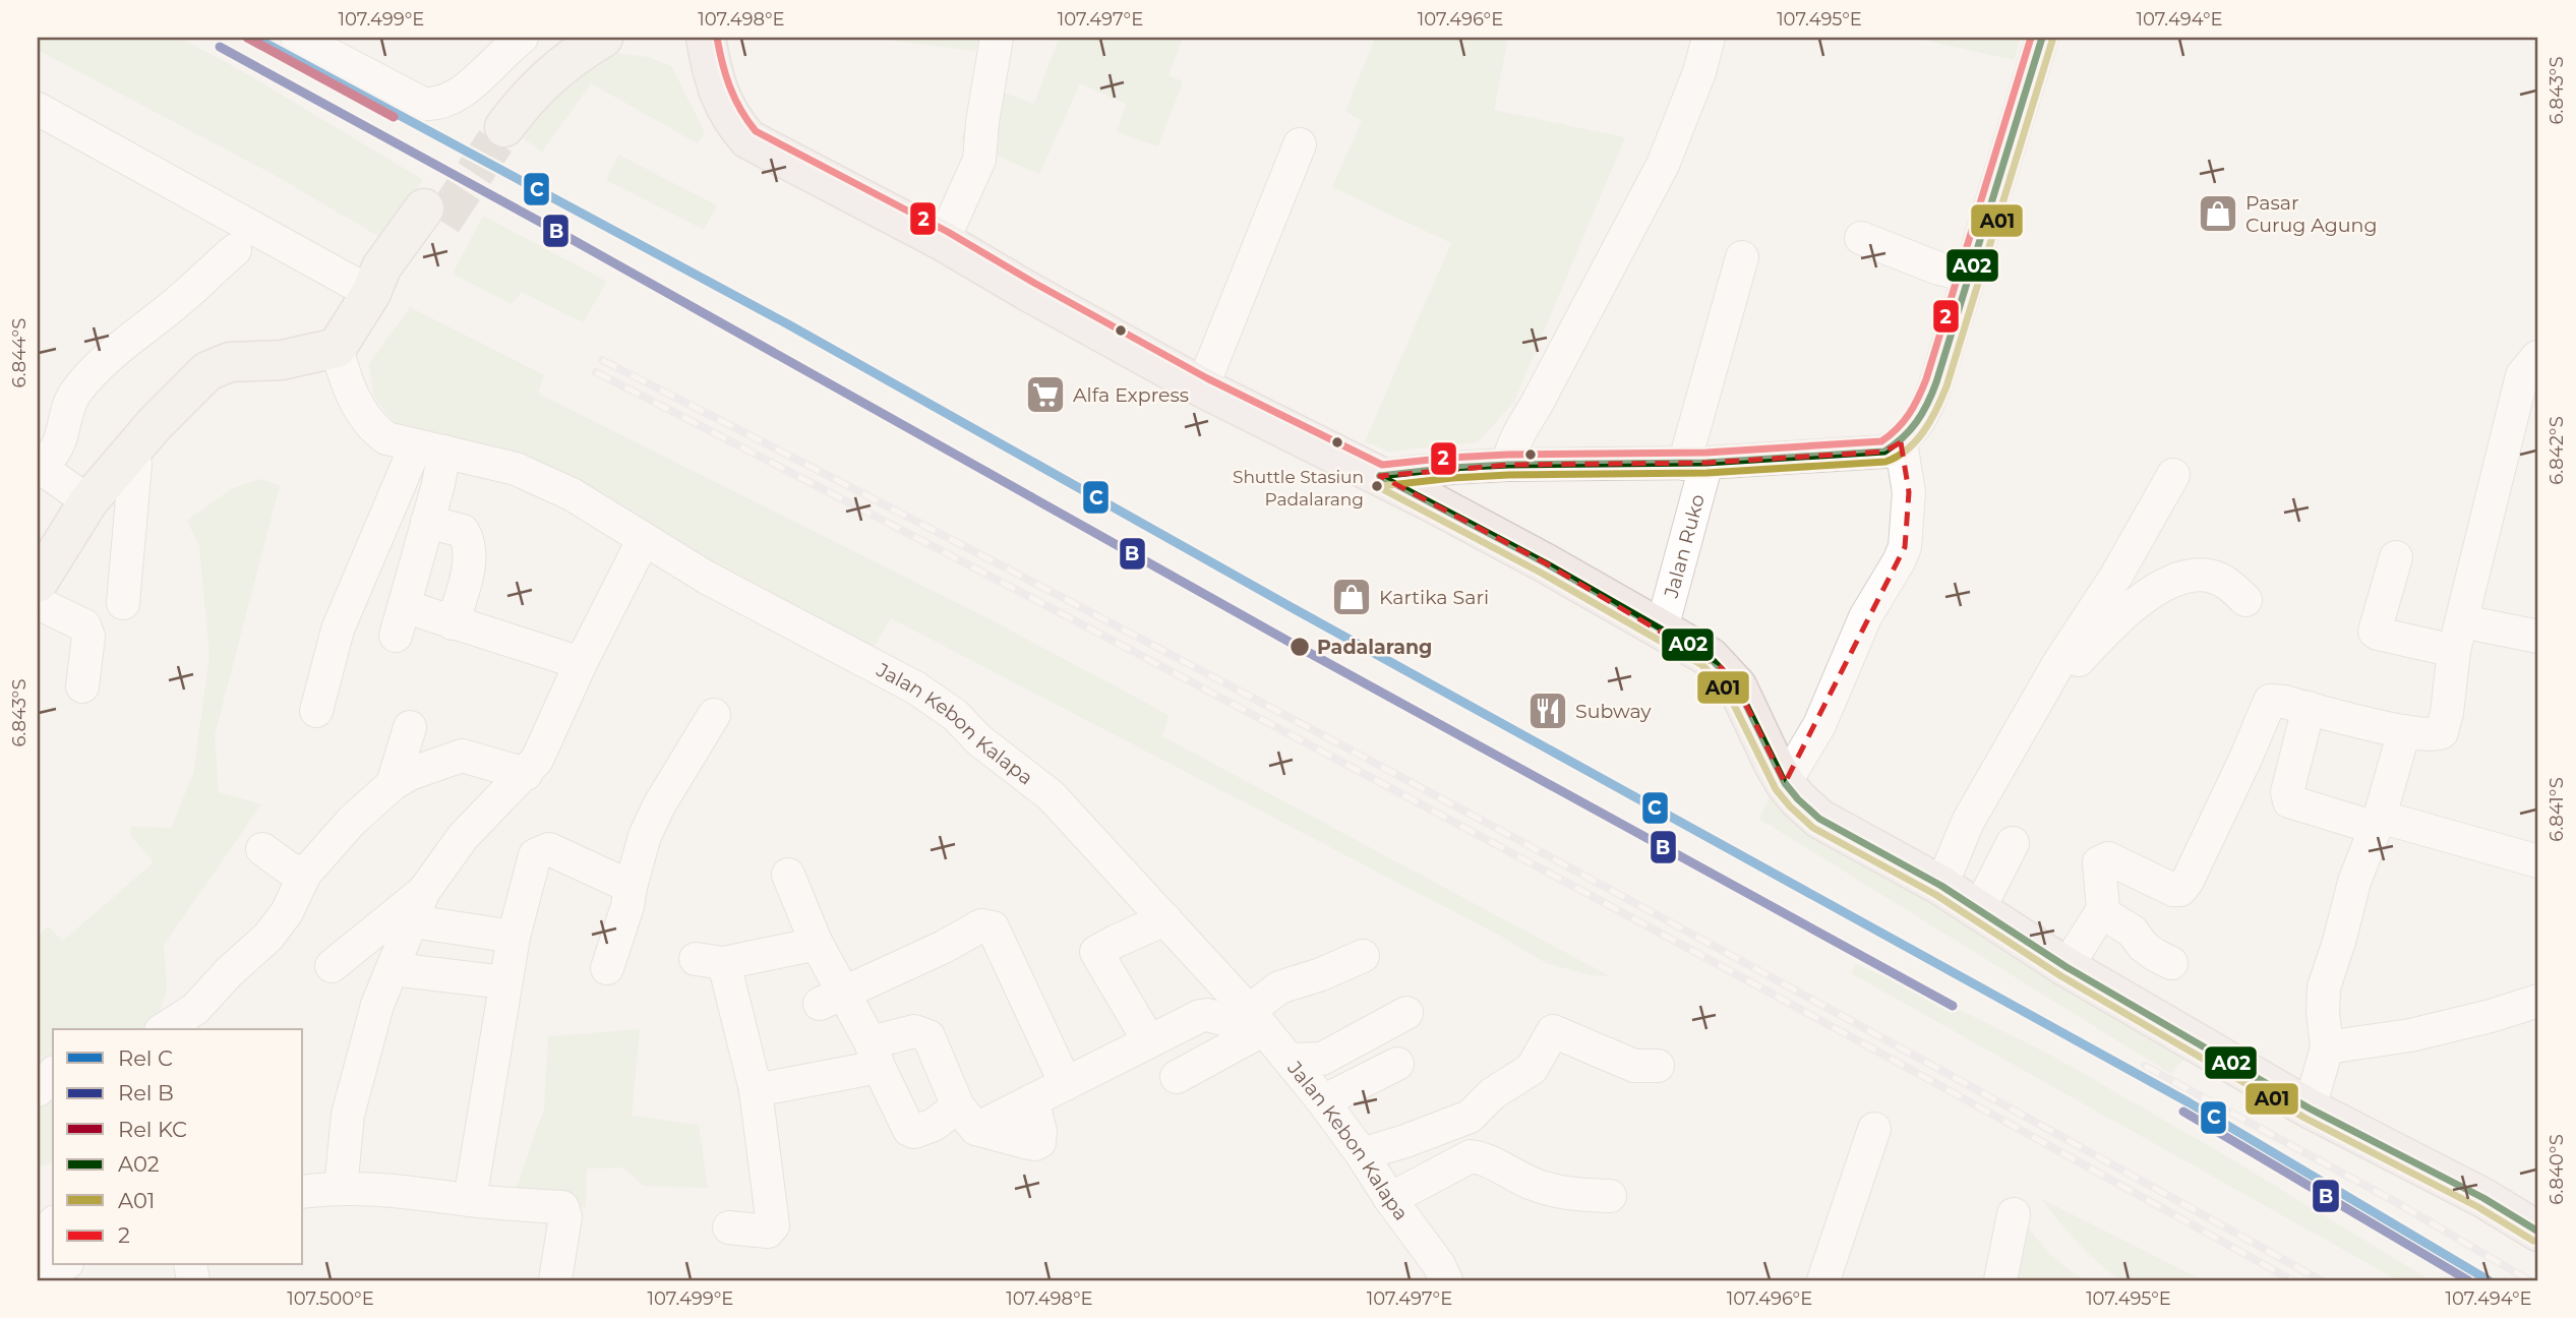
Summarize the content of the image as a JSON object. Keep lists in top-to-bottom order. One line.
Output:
{"streets":{"street":["Jalan Ruko","Jalan Kebon Kalapa"]},"places":{"shop":["Pasar Curug Agung","Kartika Sari"],"supermarket":["Alfa Express"],"other":["Shuttle Stasiun Padalarang","Padalarang"],"restaurant":["Subway"]},"lines":["rail line C","rail line KC","transit line A02","transit line 2","transit line A01","rail line B"],"legend":["Rel C","Rel B","Rel KC","A02","A01","2"],"coordinates":["107.499°E","107.498°E","107.497°E","107.496°E","107.495°E","107.494°E","6.843°S","6.844°S","6.842°S","6.841°S","6.840°S","107.500°E"]}
